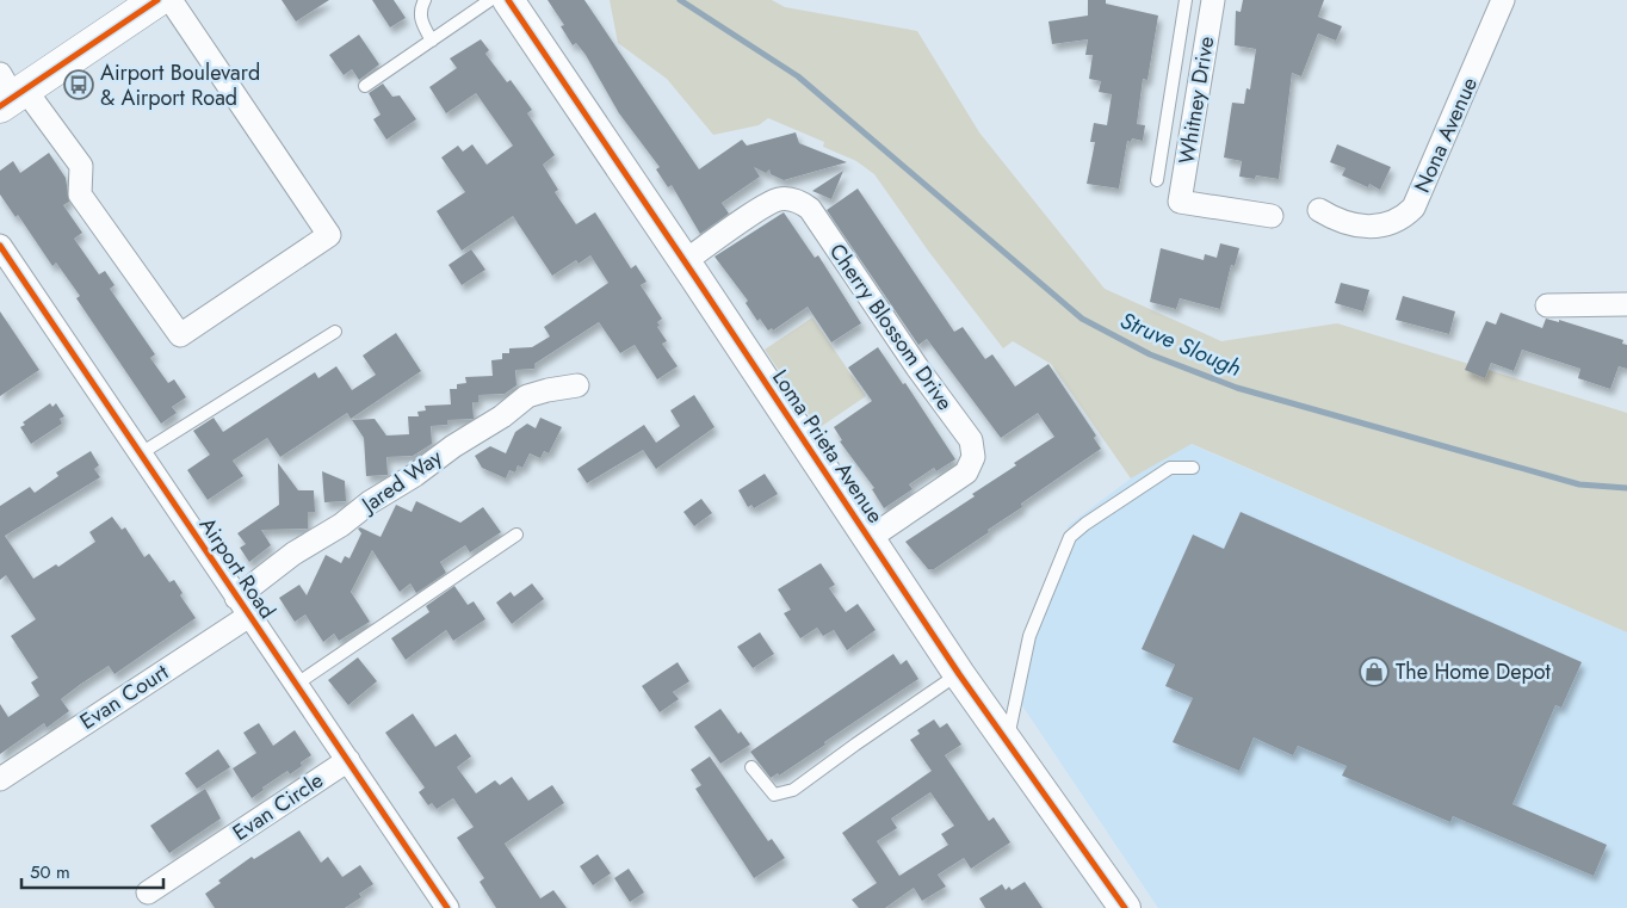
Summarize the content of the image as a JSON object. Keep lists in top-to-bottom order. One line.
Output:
{"streets":{"street":["Whitney Drive","Nona Avenue","Cherry Blossom Drive","Loma Prieta Avenue","Jared Way","Airport Road","Evan Court","Evan Circle"]},"crossings":[["Cherry Blossom Drive","Loma Prieta Avenue"],["Jared Way","Airport Road"],["Jared Way","Evan Court"],["Airport Road","Evan Court"],["Airport Road","Evan Circle"]],"water":["Struve Slough"],"places":{"bus stop":["Airport Boulevard & Airport Road"],"shop":["The Home Depot"]},"scale_bar":"50 m"}
